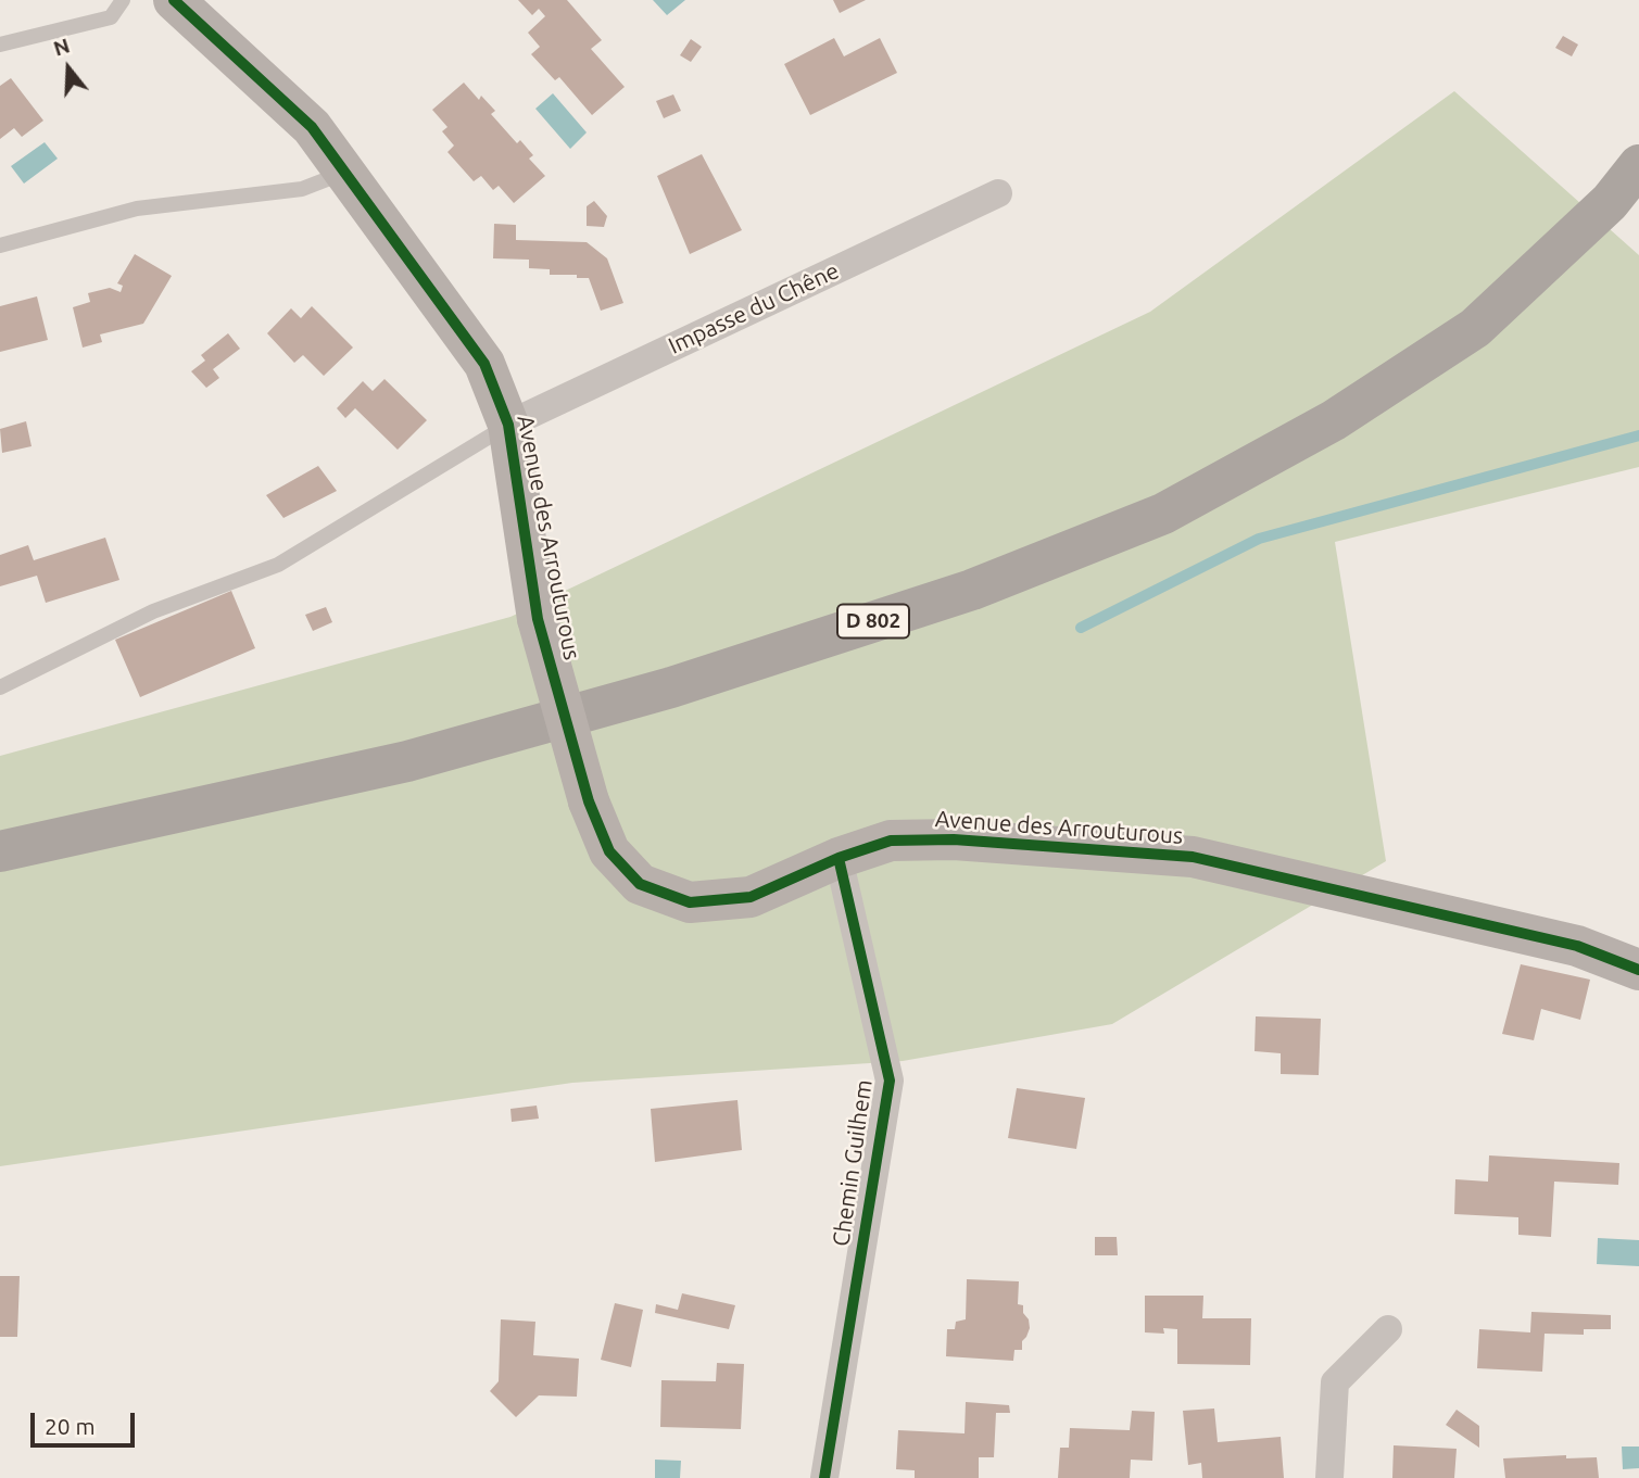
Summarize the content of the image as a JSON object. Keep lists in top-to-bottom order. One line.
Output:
{"streets":{"main road":["D 802"],"street":["Impasse du Chêne","Avenue des Arrouturous","Chemin Guilhem"]},"crossings":[["Impasse du Chêne","Avenue des Arrouturous"],["Avenue des Arrouturous","Chemin Guilhem"]],"scale_bar":"20 m","north":"top"}
